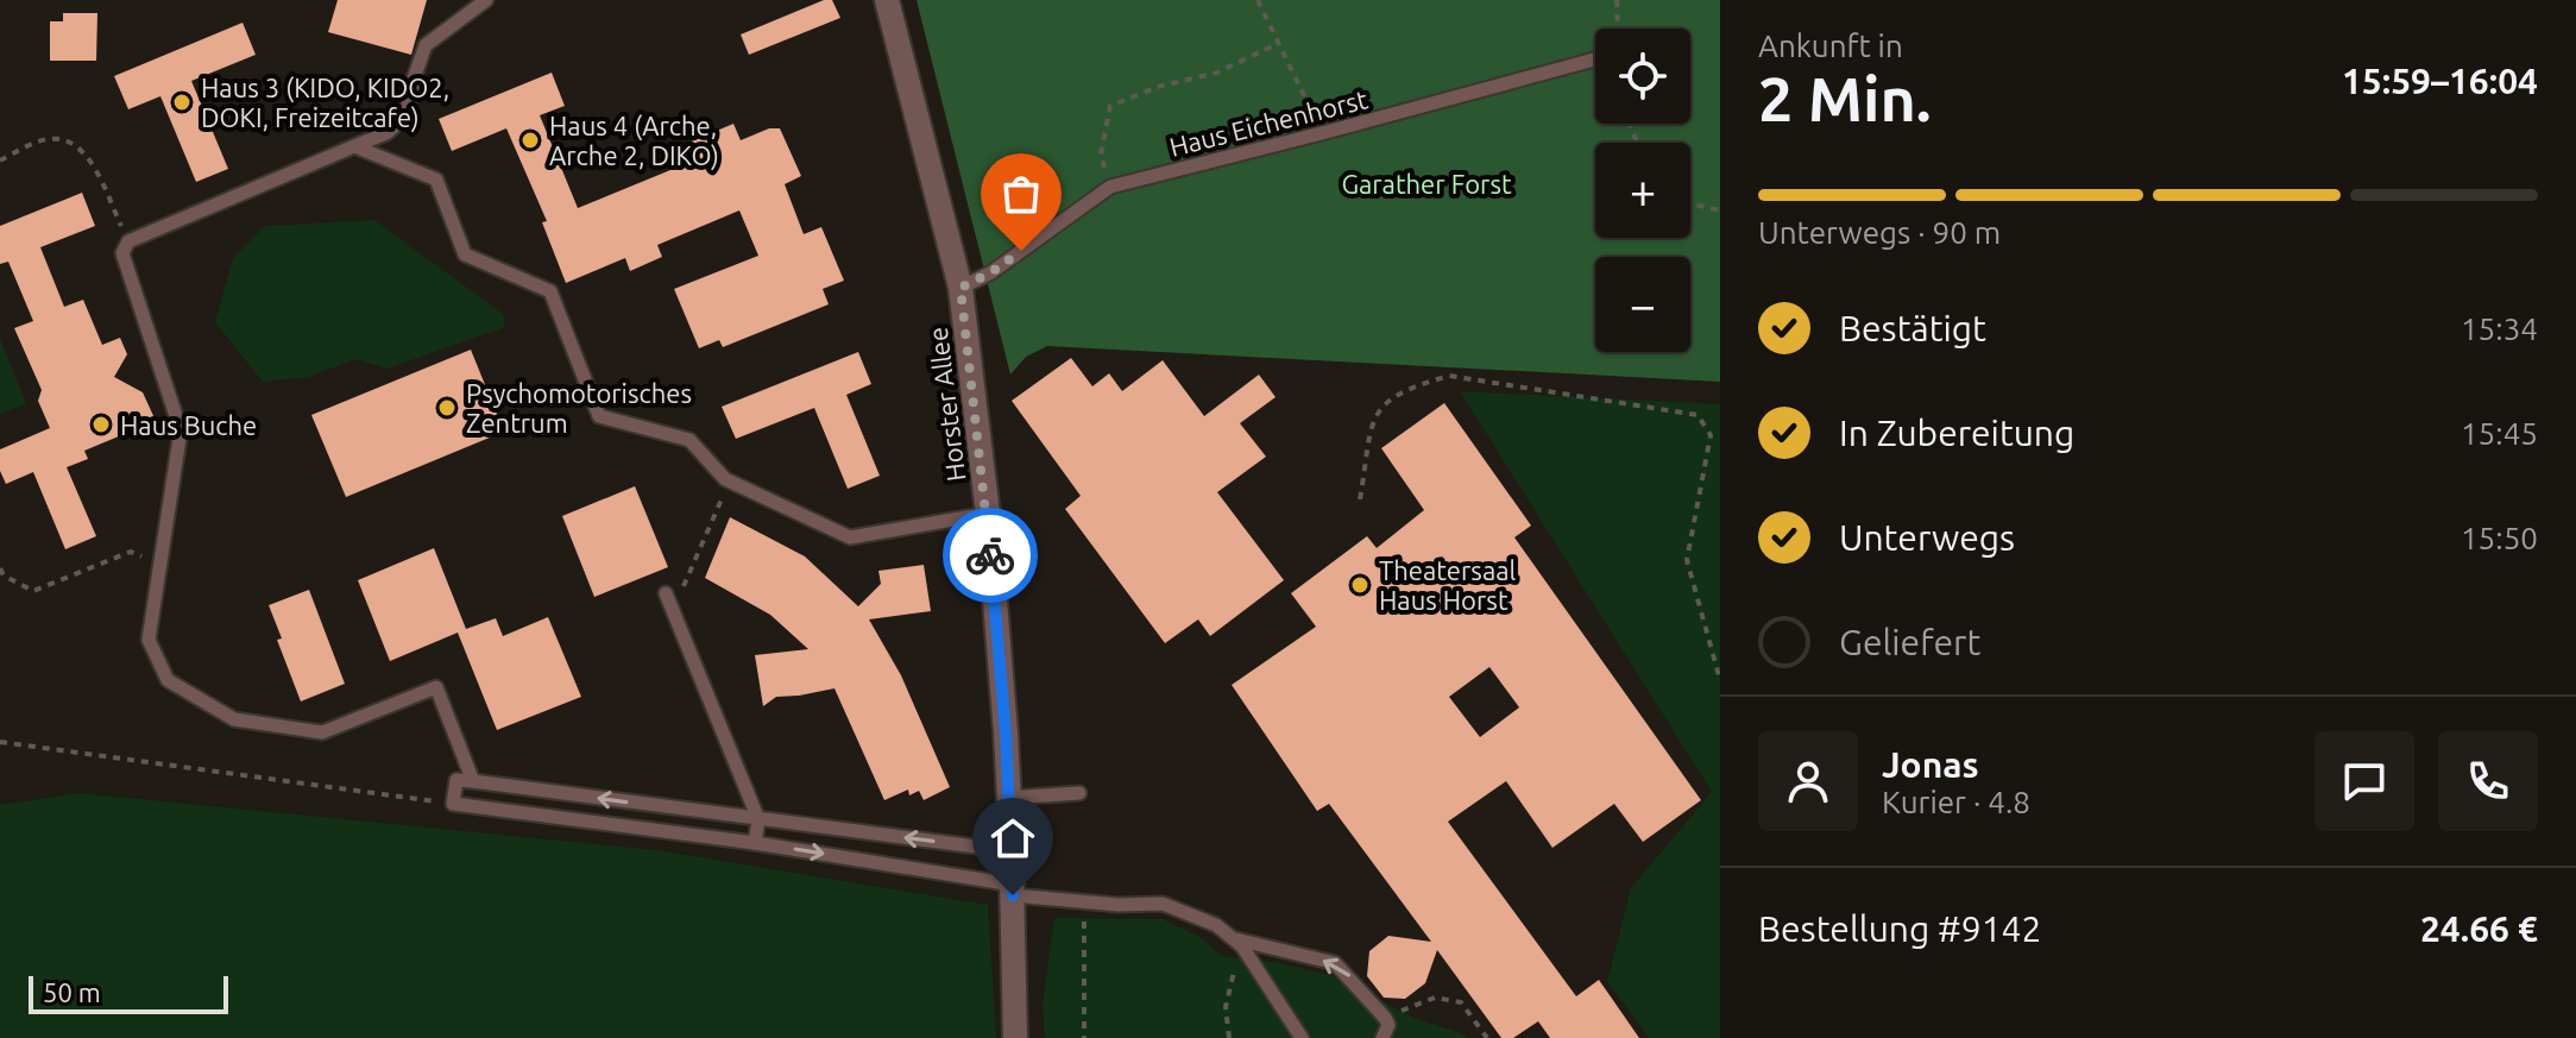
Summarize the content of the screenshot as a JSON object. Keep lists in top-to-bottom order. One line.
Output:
{"streets":{"street":["Horster Allee"],"lane":["Haus Eichenhorst"]},"crossings":[["Haus Eichenhorst","Horster Allee"]],"parks":["Garather Forst"],"places":["Haus 3 (KIDO, KIDO2, DOKI, Freizeitcafe)","Haus 4 (Arche, Arche 2, DIKO)","Psychomotorisches Zentrum","Haus Buche","Theatersaal Haus Horst"],"scale_bar":"50 m","page":{"heading":["2 Min.","Ankunft in","15:59–16:04"],"panel":["Jonas","Kurier · 4.8","Bestellung #9142","24.66 €"],"map_buttons":["+","−"],"bar":"Unterwegs · 90 m","list":[["Bestätigt","15:34"],["In Zubereitung","15:45"],["Unterwegs","15:50"],"Geliefert"],"scale":"50 m"}}
